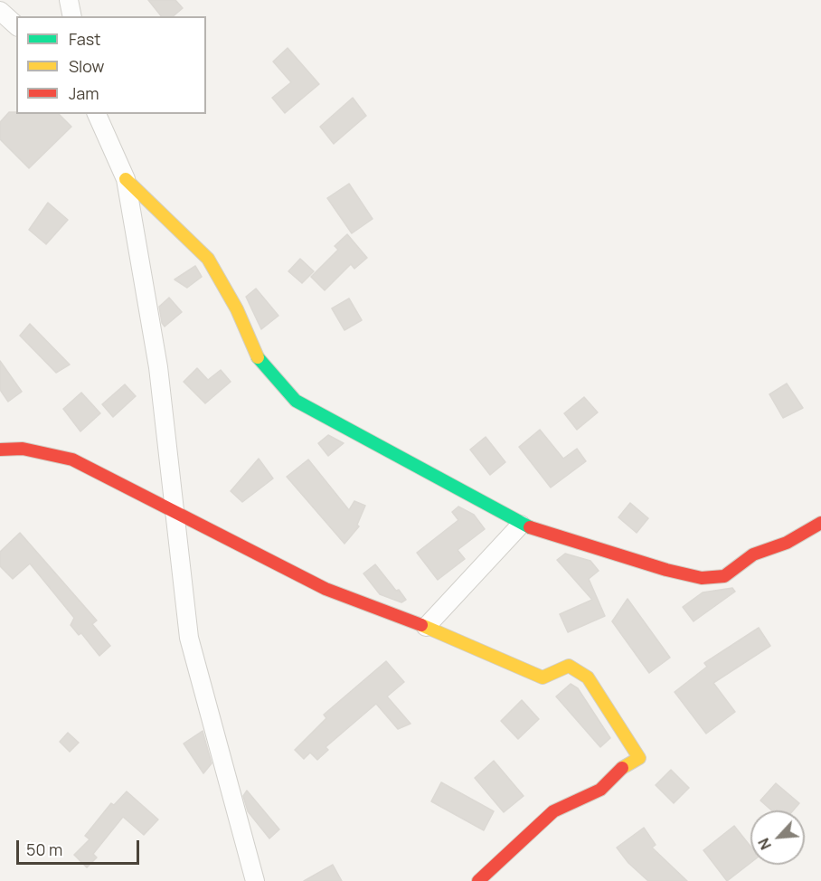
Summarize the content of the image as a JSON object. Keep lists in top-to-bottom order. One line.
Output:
{"legend":["Fast","Slow","Jam"],"scale_bar":"50 m","north":"bottom left"}
